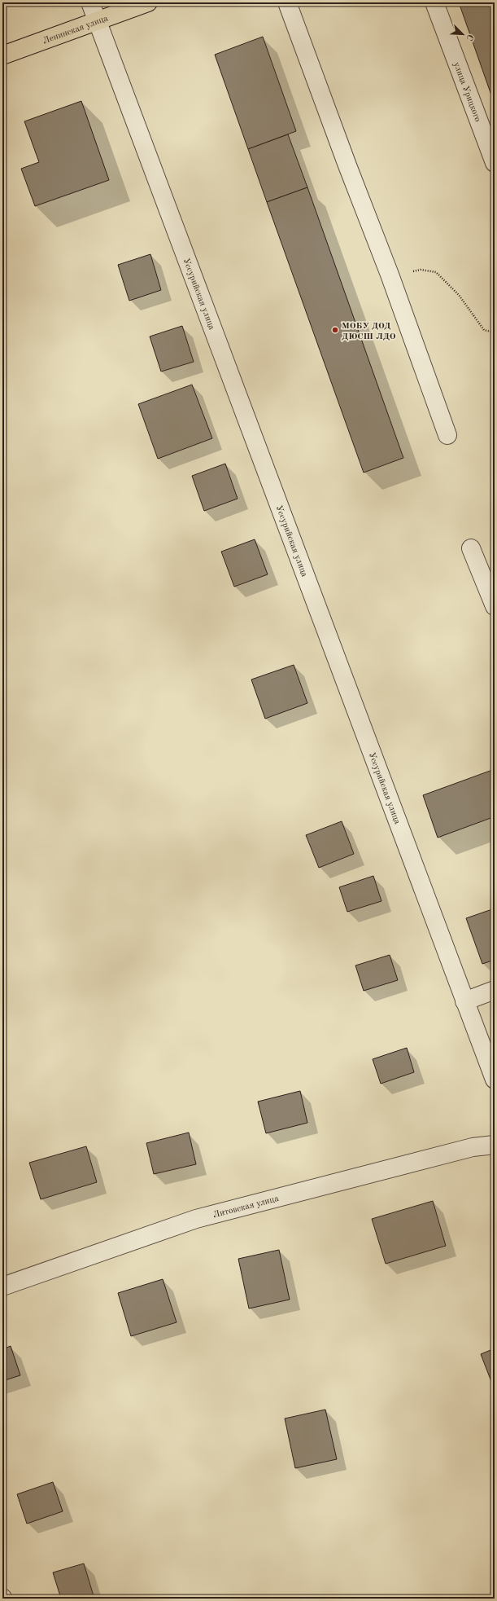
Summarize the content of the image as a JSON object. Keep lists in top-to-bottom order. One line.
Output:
{"streets":{"main road":["Ленинская улица"],"street":["улица Урицкого","Уссурийская улица","Литовская улица"]},"crossings":[["Ленинская улица","Уссурийская улица"]],"places":["МОБУ ДОД ДЮСШ ЛДО"],"north":"bottom right"}
